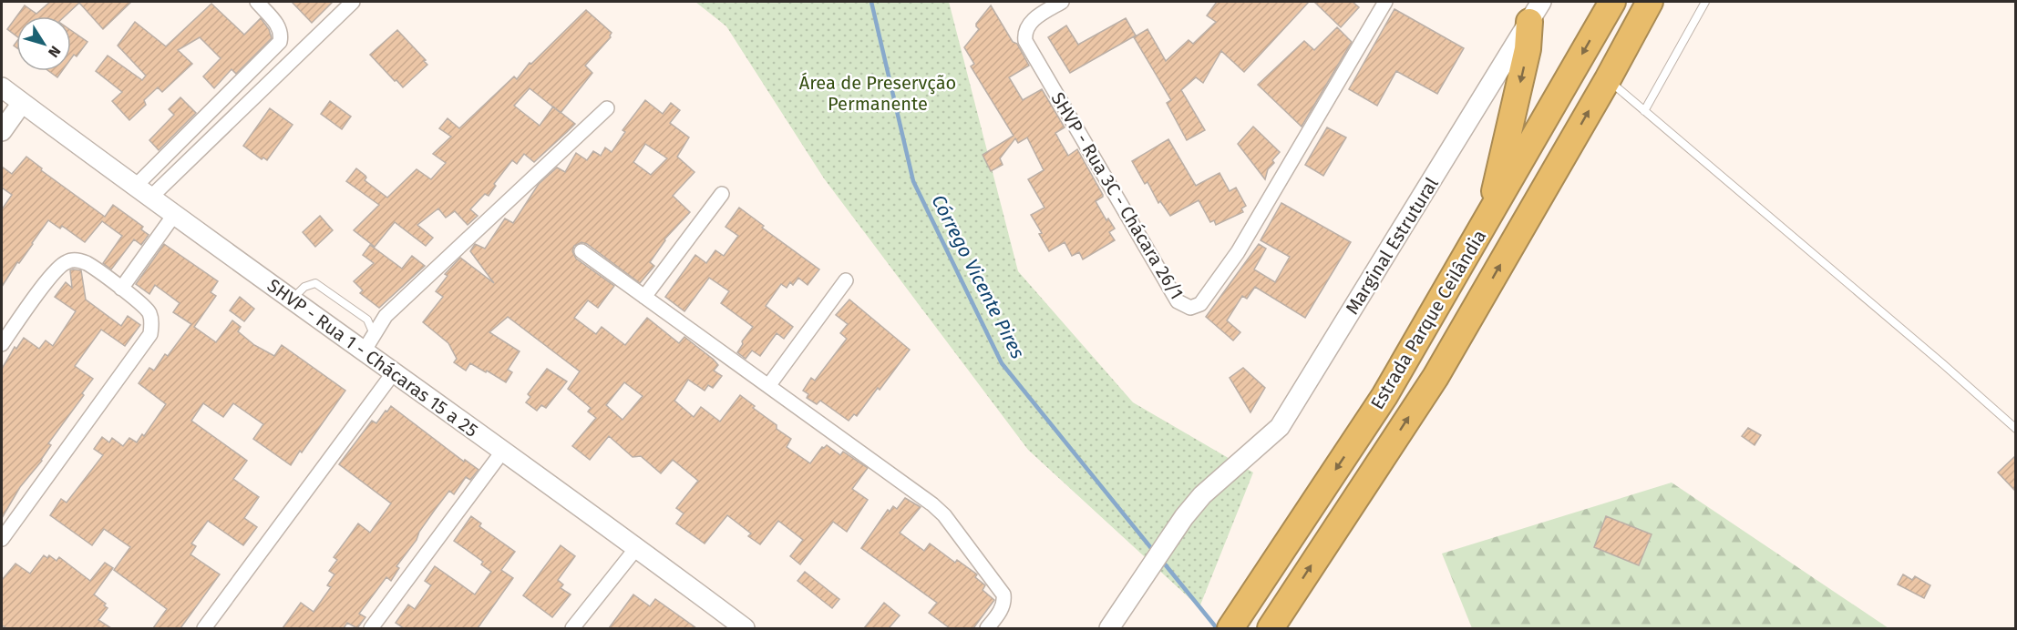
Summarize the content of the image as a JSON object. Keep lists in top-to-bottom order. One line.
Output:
{"streets":{"highway":["Estrada Parque Ceilândia"],"street":["SHVP - Rua 3C - Chácara 26/1","Marginal Estrutural","SHVP - Rua 1 - Chácaras 15 a 25"]},"water":["Córrego Vicente Pires"],"parks":["Área de Preservção Permanente"],"north":"bottom right"}
